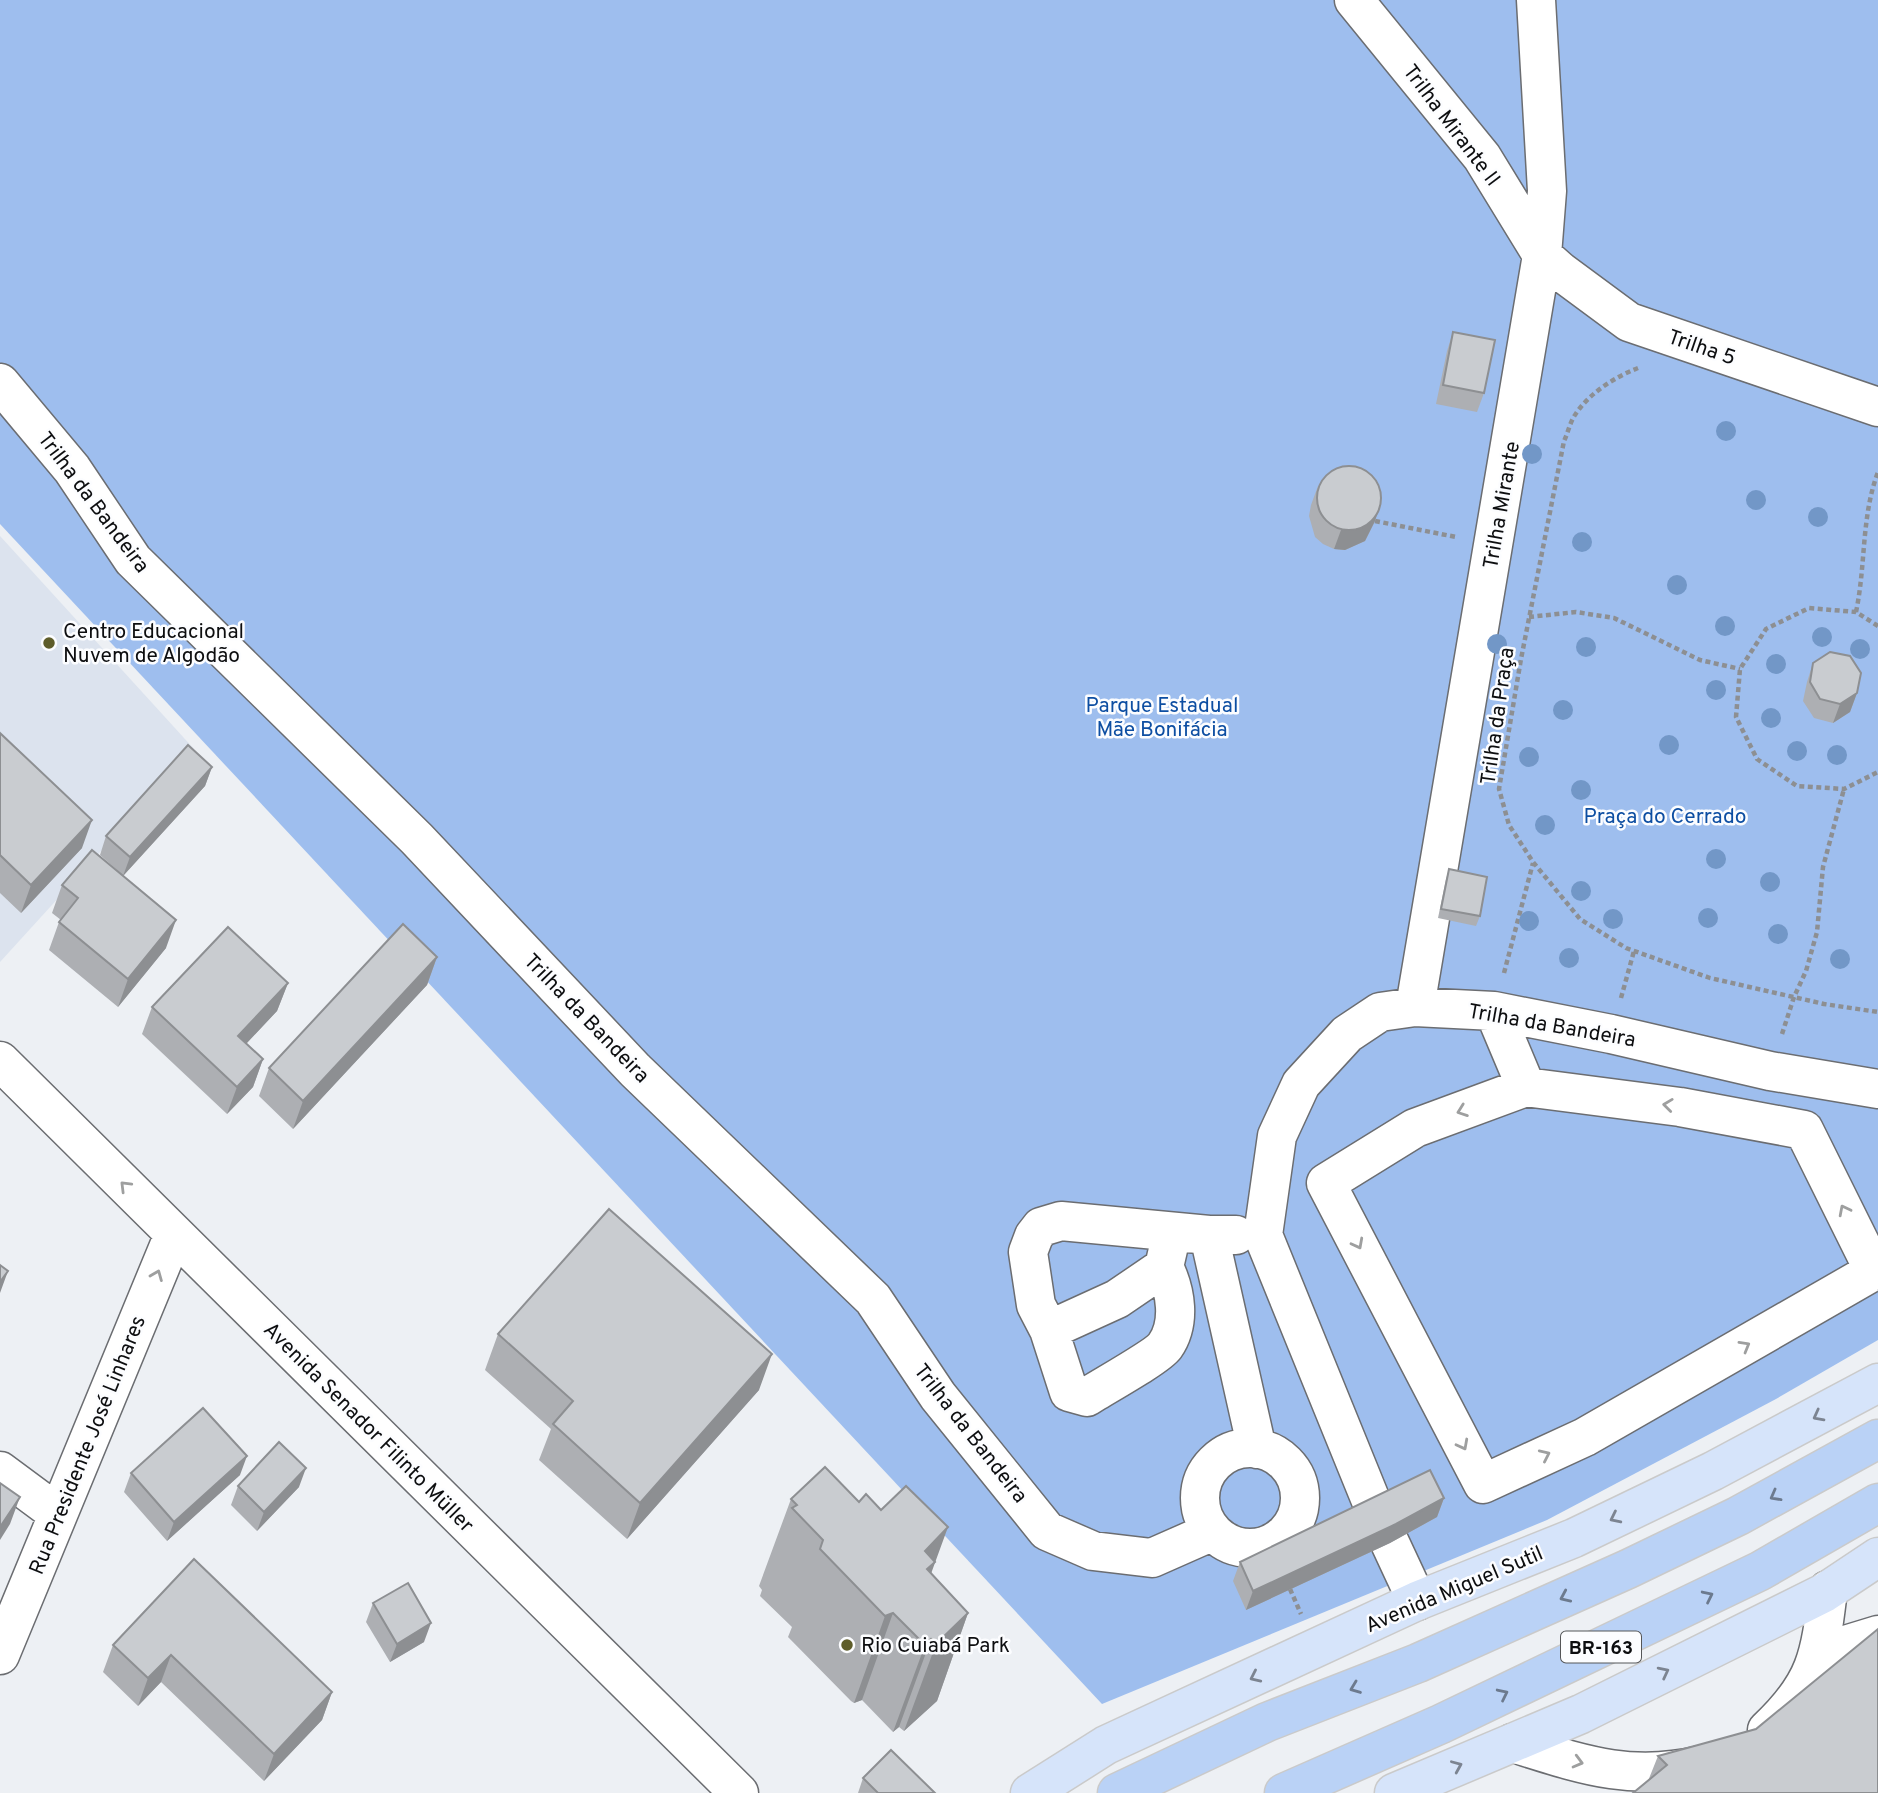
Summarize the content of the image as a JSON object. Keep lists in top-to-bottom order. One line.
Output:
{"streets":{"highway":["BR-163"],"main road":["Avenida Miguel Sutil"],"street":["Trilha Mirante II","Trilha 5","Trilha da Bandeira","Trilha Mirante","Avenida Senador Filinto Müller","Rua Presidente José Linhares"],"path":["Trilha da Praça"]},"crossings":[["Trilha Mirante II","Trilha 5"],["Trilha Mirante II","Trilha Mirante"],["Trilha 5","Trilha Mirante"],["Trilha da Bandeira","Trilha Mirante"],["Avenida Senador Filinto Müller","Rua Presidente José Linhares"]],"one_way":["Rua Presidente José Linhares"],"parks":["Parque Estadual Mãe Bonifácia","Praça do Cerrado"],"places":["Centro Educacional Nuvem de Algodão","Rio Cuiabá Park"]}
